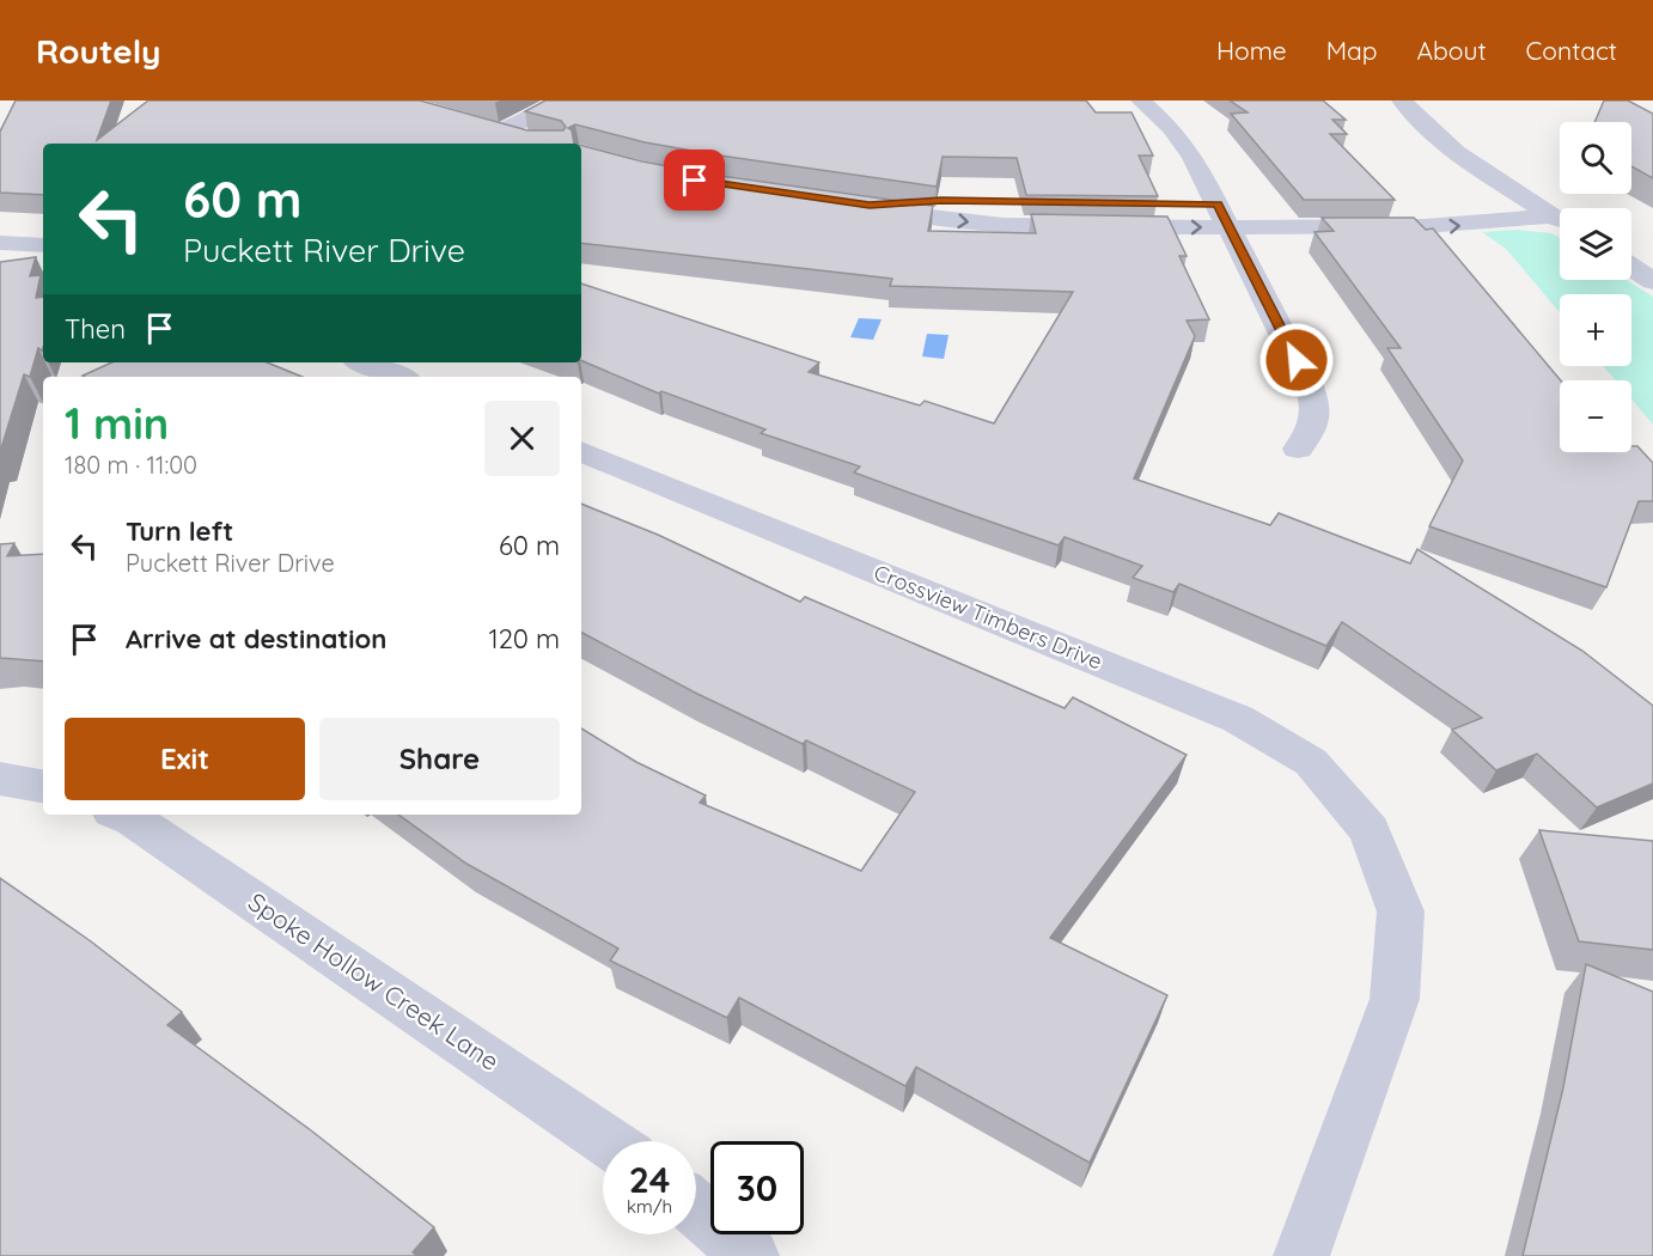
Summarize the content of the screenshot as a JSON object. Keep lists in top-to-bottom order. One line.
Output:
{"streets":{"street":["Crossview Timbers Drive","Spoke Hollow Creek Lane"]},"page":{"header":"Routely","nav":["Home","Map","About","Contact"],"map_buttons":["+","−"],"turn":["60 m","Puckett River Drive"],"then":"Then","heading":["1 min","180 m · 11:00"],"list":[{"name":"Turn left","note":"Puckett River Drive","value":"60 m"},{"name":"Arrive at destination","value":"120 m"}],"buttons":["Exit","Share"],"speed":"24 km/h","limit":"30"}}
